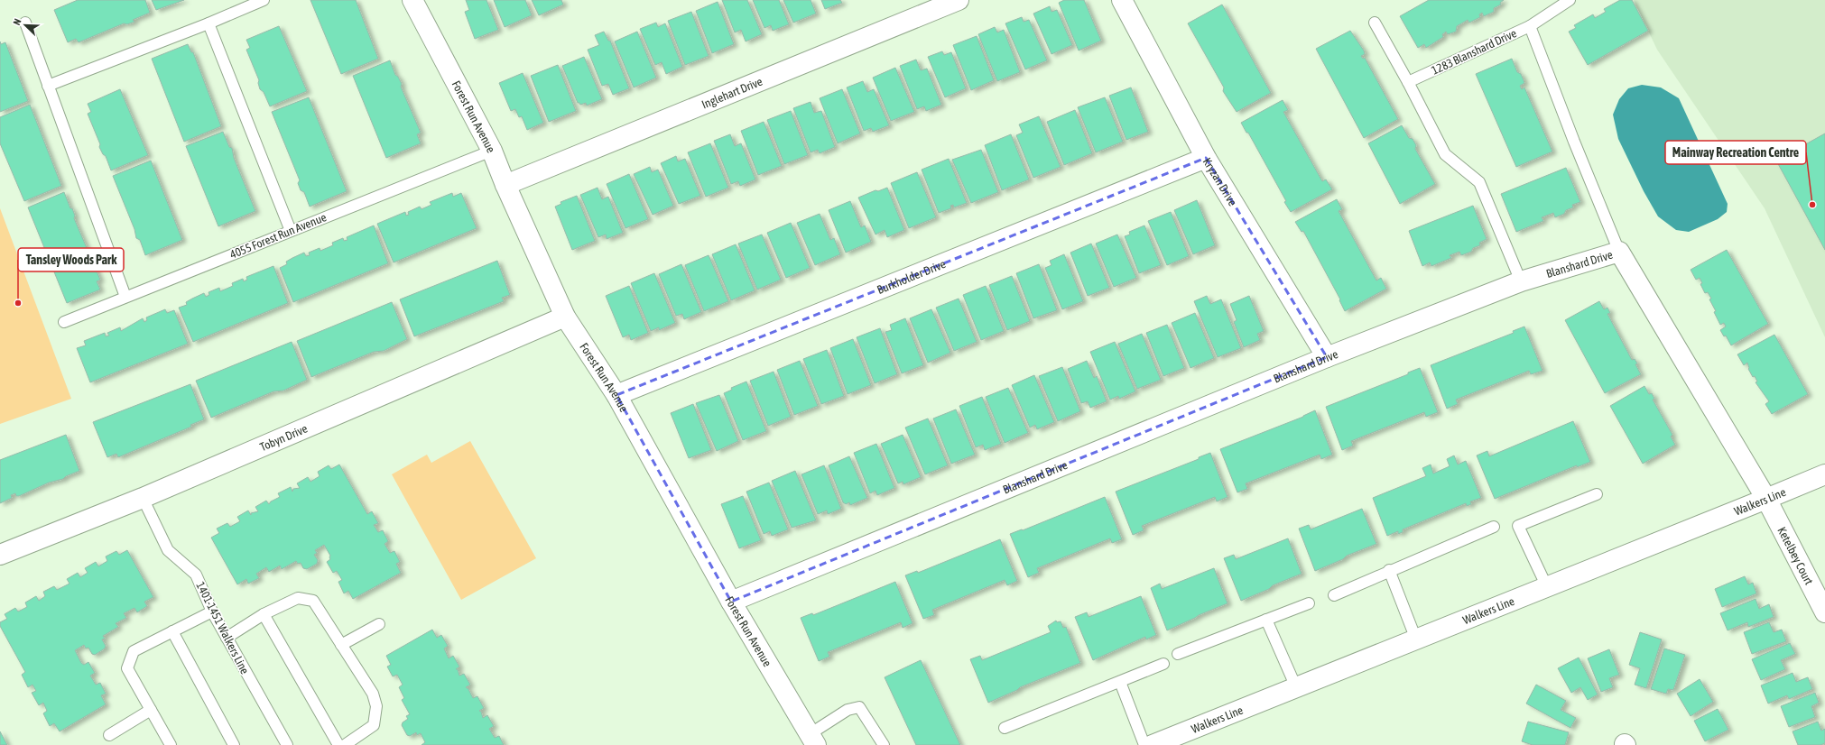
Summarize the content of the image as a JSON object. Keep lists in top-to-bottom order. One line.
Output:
{"streets":{"street":["Inglehart Drive","Forest Run Avenue","Kryzan Drive","Blanshard Drive","Burkholder Drive","Tobyn Drive","Walkers Line","Ketelbey Court"],"lane":["1283 Blanshard Drive","4055 Forest Run Avenue","1401-1451 Walkers Line"]},"crossings":[["1283 Blanshard Drive","Blanshard Drive"],["Inglehart Drive","Forest Run Avenue"],["Forest Run Avenue","4055 Forest Run Avenue"],["Forest Run Avenue","Blanshard Drive"],["Forest Run Avenue","Burkholder Drive"],["Forest Run Avenue","Tobyn Drive"],["Kryzan Drive","Blanshard Drive"],["Kryzan Drive","Burkholder Drive"],["Blanshard Drive","Walkers Line"],["Blanshard Drive","Ketelbey Court"],["Tobyn Drive","1401-1451 Walkers Line"],["Walkers Line","Ketelbey Court"]],"places":["Mainway Recreation Centre","Tansley Woods Park"],"north":"top left"}
